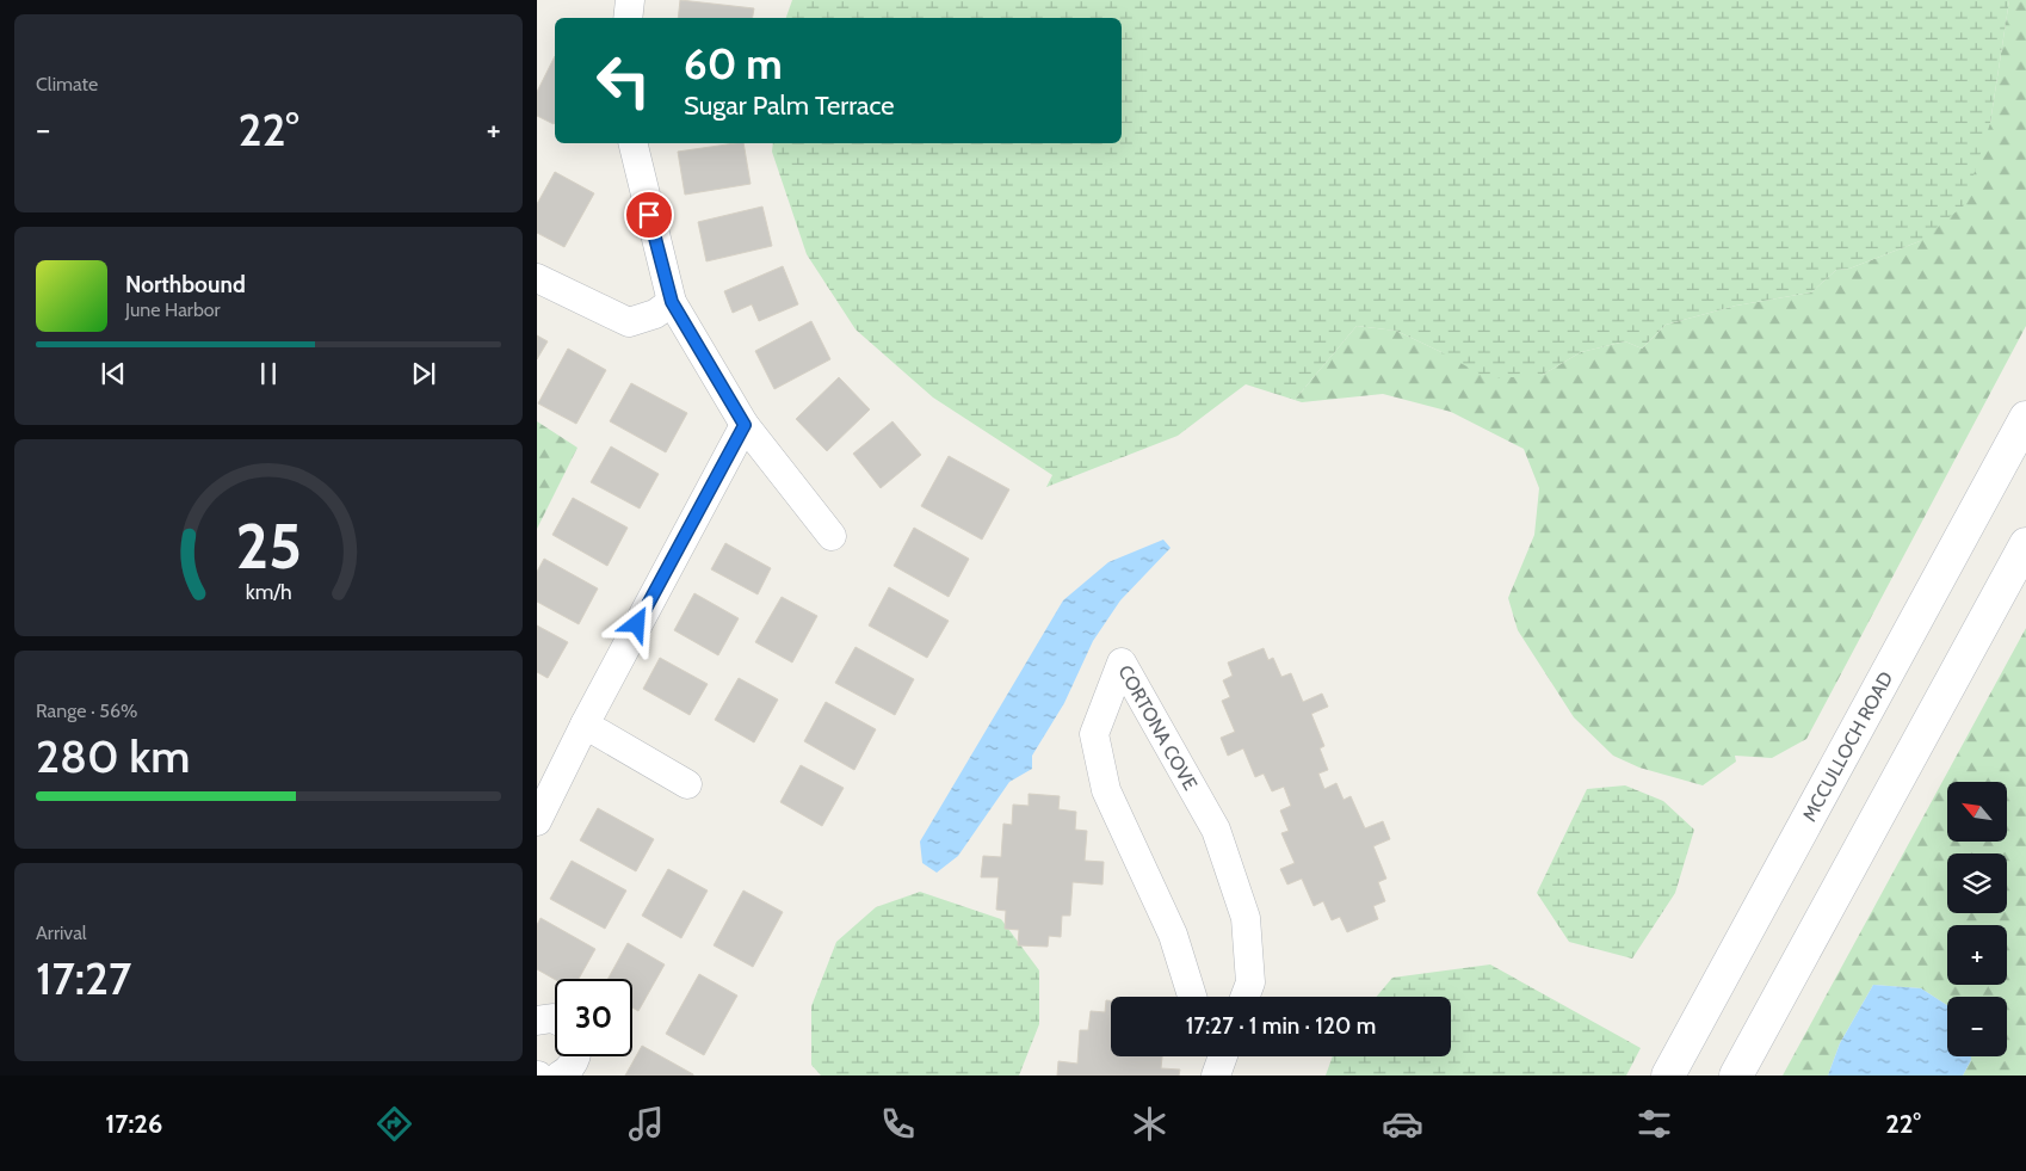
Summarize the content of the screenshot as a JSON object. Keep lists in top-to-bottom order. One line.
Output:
{"streets":{"main road":["MCCULLOCH ROAD"],"street":["CORTONA COVE"]},"north":"top left","page":{"tile":["Climate",["Range · 56%","280 km"],["Arrival","17:27"]],"turn":["60 m","Sugar Palm Terrace"],"heat":["−","22°","+"],"song":["Northbound","June Harbor"],"map_buttons":["+","−"],"limit":"30","trip":"17:27 · 1 min · 120 m","tabs":["17:26","22°"],"gauge":["25","km/h"]}}
